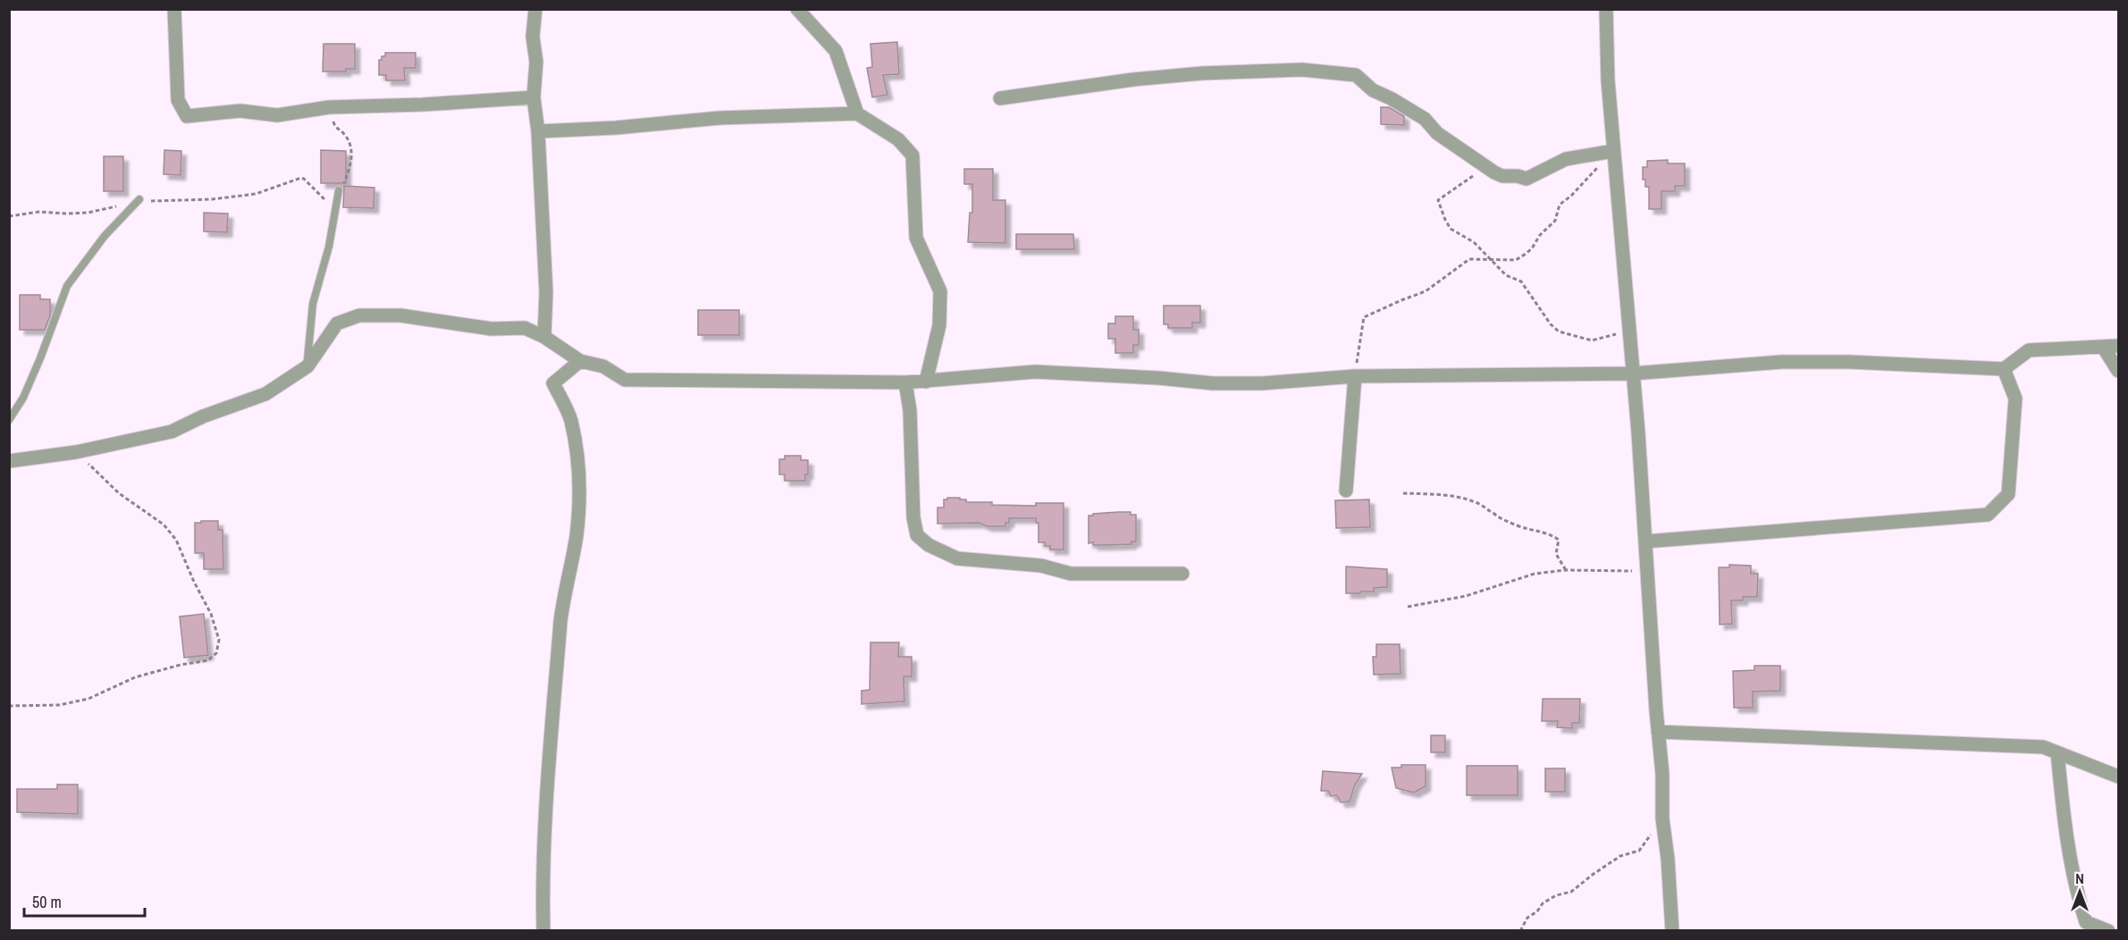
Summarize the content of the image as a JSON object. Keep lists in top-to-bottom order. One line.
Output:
{"scale_bar":"50 m","north":"top"}
